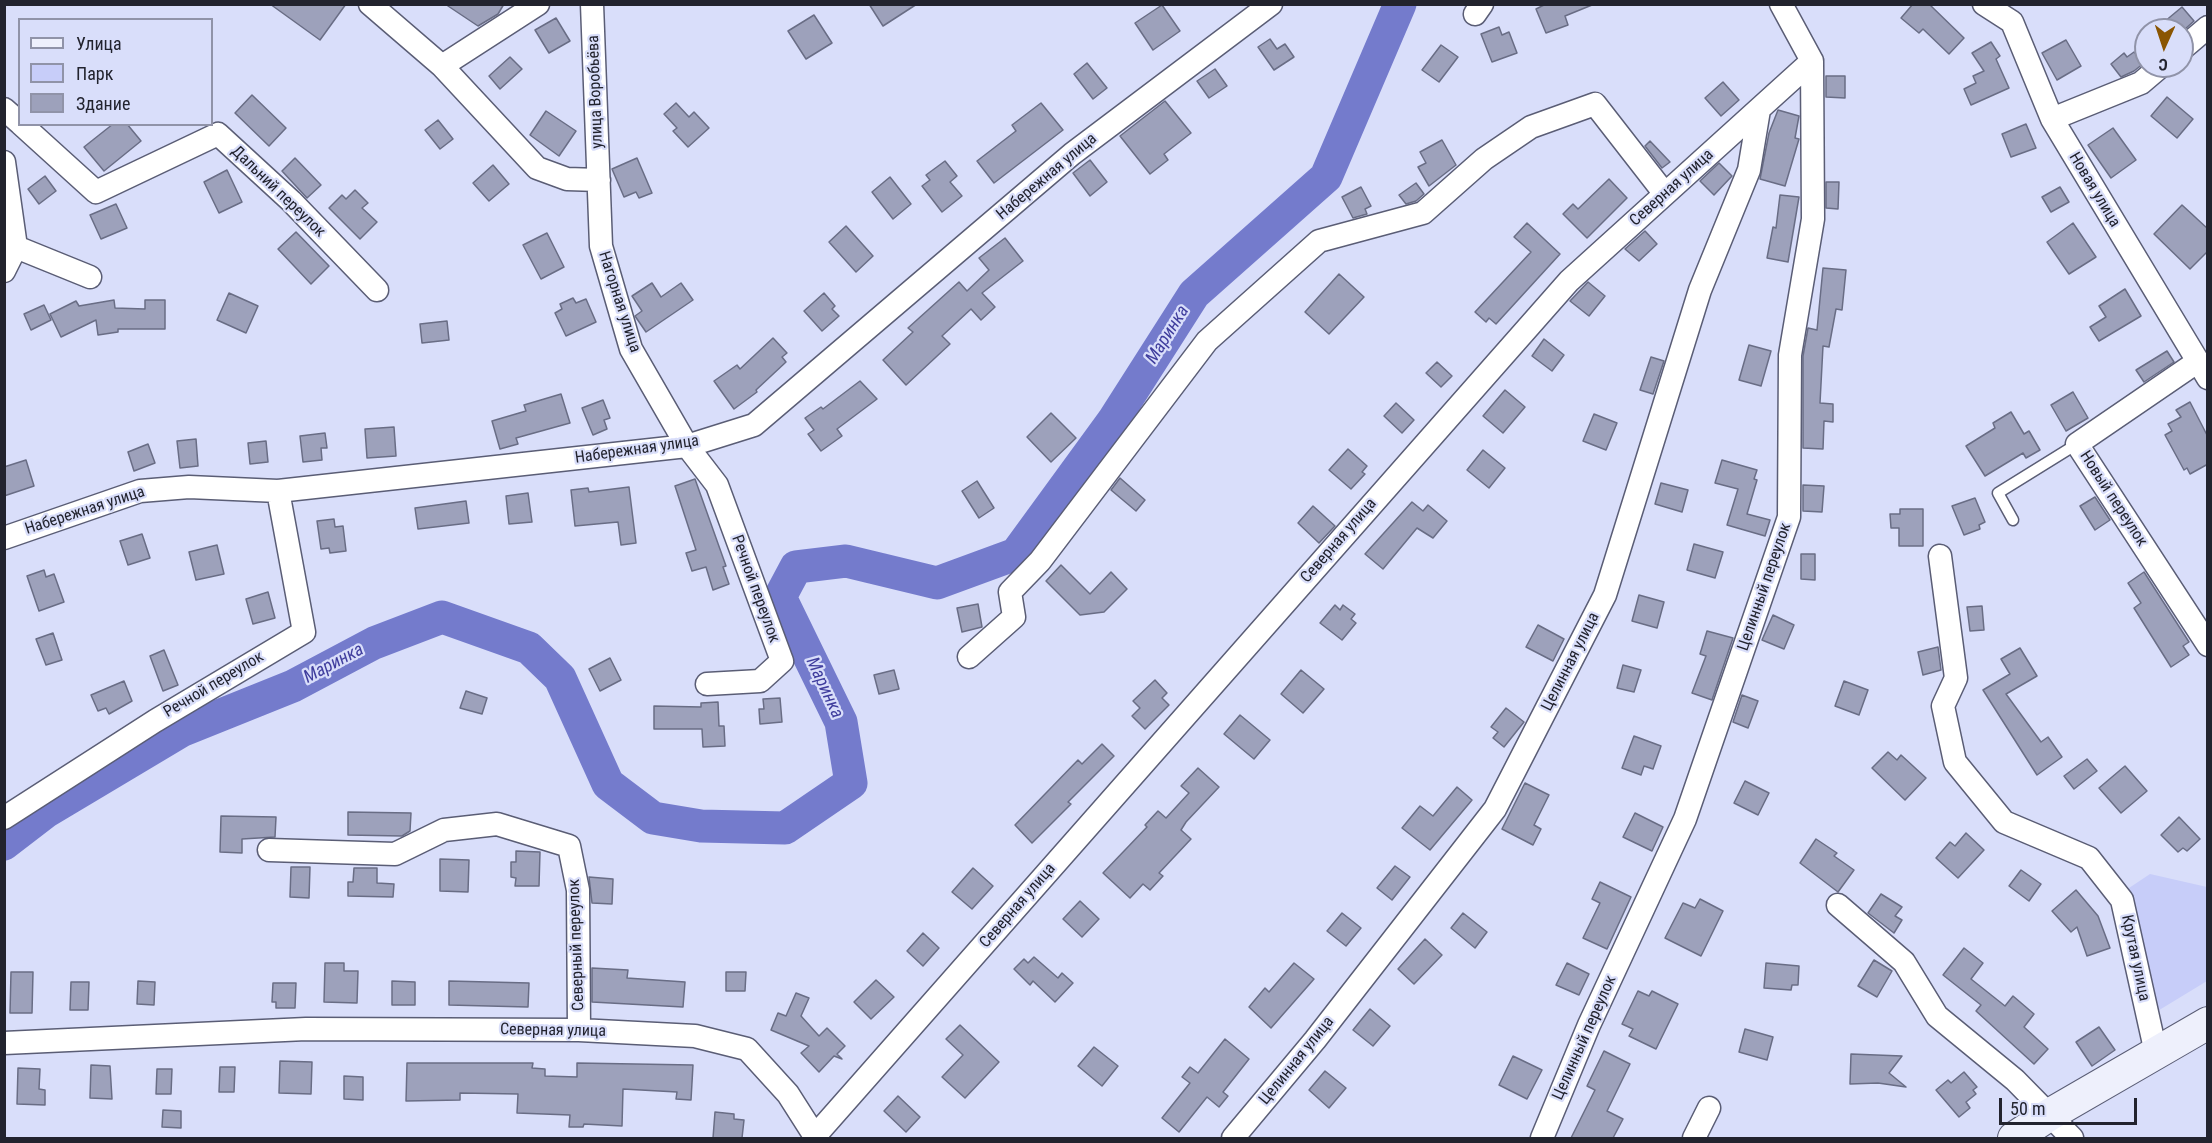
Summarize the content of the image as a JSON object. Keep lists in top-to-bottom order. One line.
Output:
{"streets":{"street":["улица Воробьёва","Набережная улица","Северная улица","Новая улица","Дальний переулок","Нагорная улица","Новый переулок","Целинный переулок","Речной переулок","Целинная улица","Северный переулок","Крутая улица"]},"crossings":[["улица Воробьёва","Нагорная улица"],["Набережная улица","Нагорная улица"],["Набережная улица","Речной переулок"],["Северная улица","Целинный переулок"],["Северная улица","Целинная улица"],["Северная улица","Северный переулок"],["Новая улица","Новый переулок"],["Нагорная улица","Речной переулок"]],"water":["Маринка"],"legend":["Улица","Парк","Здание"],"scale_bar":"50 m","north":"bottom"}
